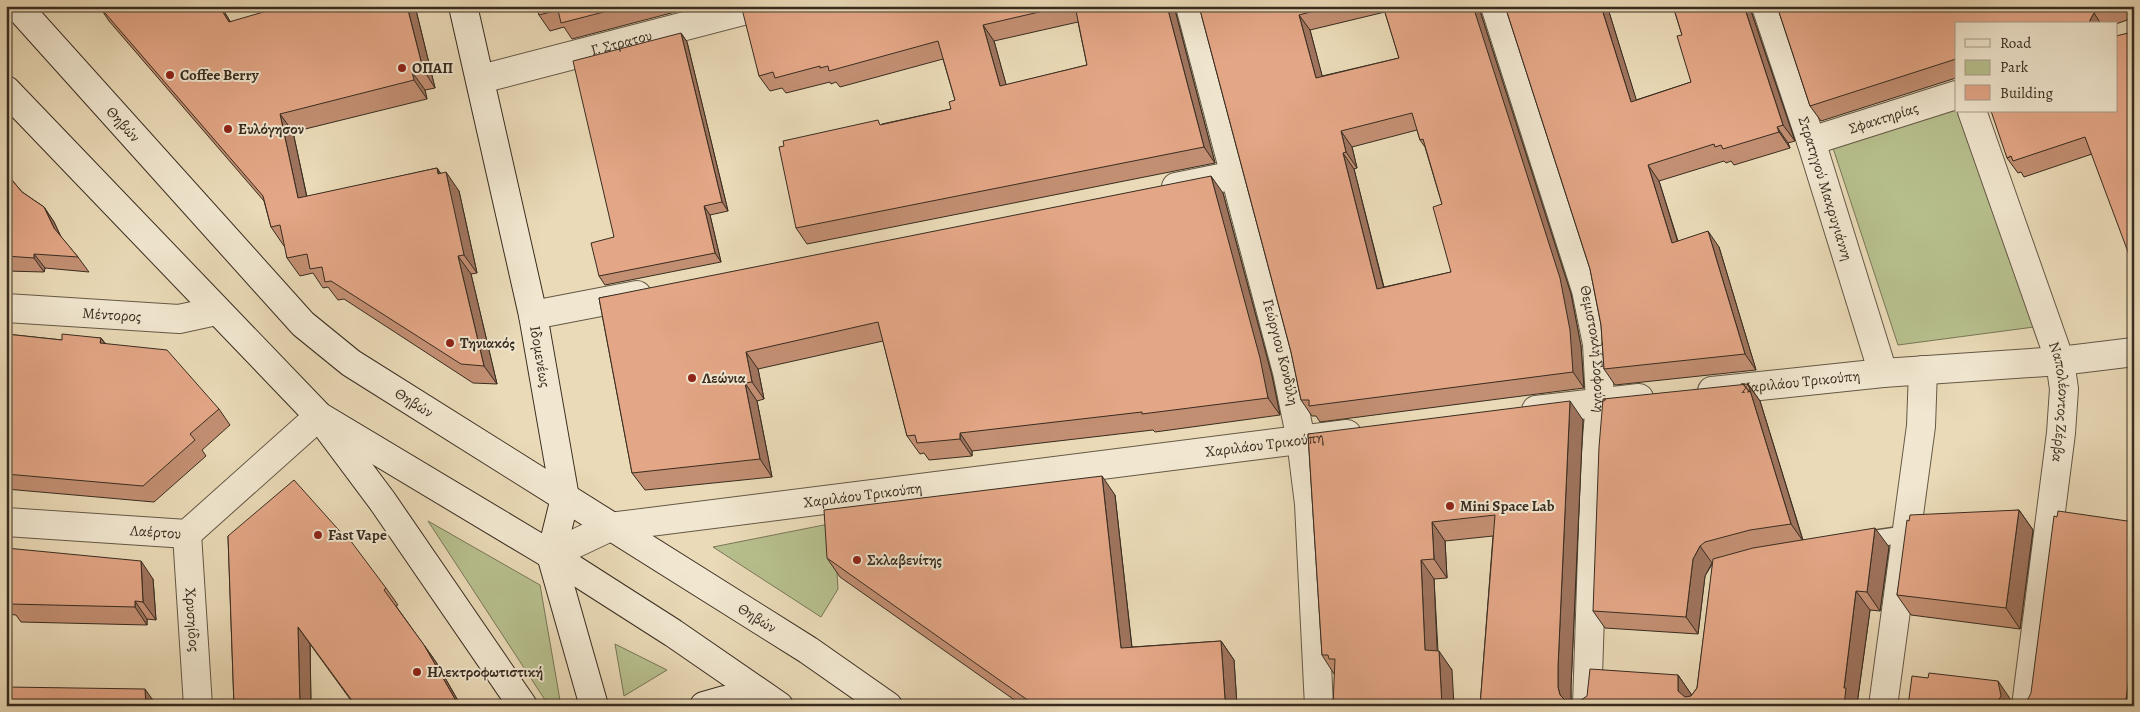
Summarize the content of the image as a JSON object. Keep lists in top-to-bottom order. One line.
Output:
{"streets":{"street":["Γ. Στρατου","Σφακτηρίας","Θηβών","Στρατηγού Μακρυγιάννη","Μέντορος","Θεμιστοκλή Σοφούλη","Γεώργιου Κονδύλη","Ιδομενέως","Χαριλάου Τρικούπη","Ναπολέοντος Ζέρβα","Λαέρτου","Χρυσηίδος"]},"crossings":[["Γ. Στρατου","Ιδομενέως"],["Σφακτηρίας","Στρατηγού Μακρυγιάννη"],["Θηβών","Ιδομενέως"],["Θηβών","Χαριλάου Τρικούπη"],["Στρατηγού Μακρυγιάννη","Χαριλάου Τρικούπη"],["Θεμιστοκλή Σοφούλη","Χαριλάου Τρικούπη"],["Γεώργιου Κονδύλη","Χαριλάου Τρικούπη"],["Ιδομενέως","Χαριλάου Τρικούπη"],["Χαριλάου Τρικούπη","Ναπολέοντος Ζέρβα"],["Λαέρτου","Χρυσηίδος"]],"places":["ΟΠΑΠ","Coffee Berry","Ευλόγησον","Τηνιακός","Λεώνια","Mini Space Lab","Fast Vape","Σκλαβενίτης","Ηλεκτροφωτιστική"],"legend":["Road","Park","Building"]}
